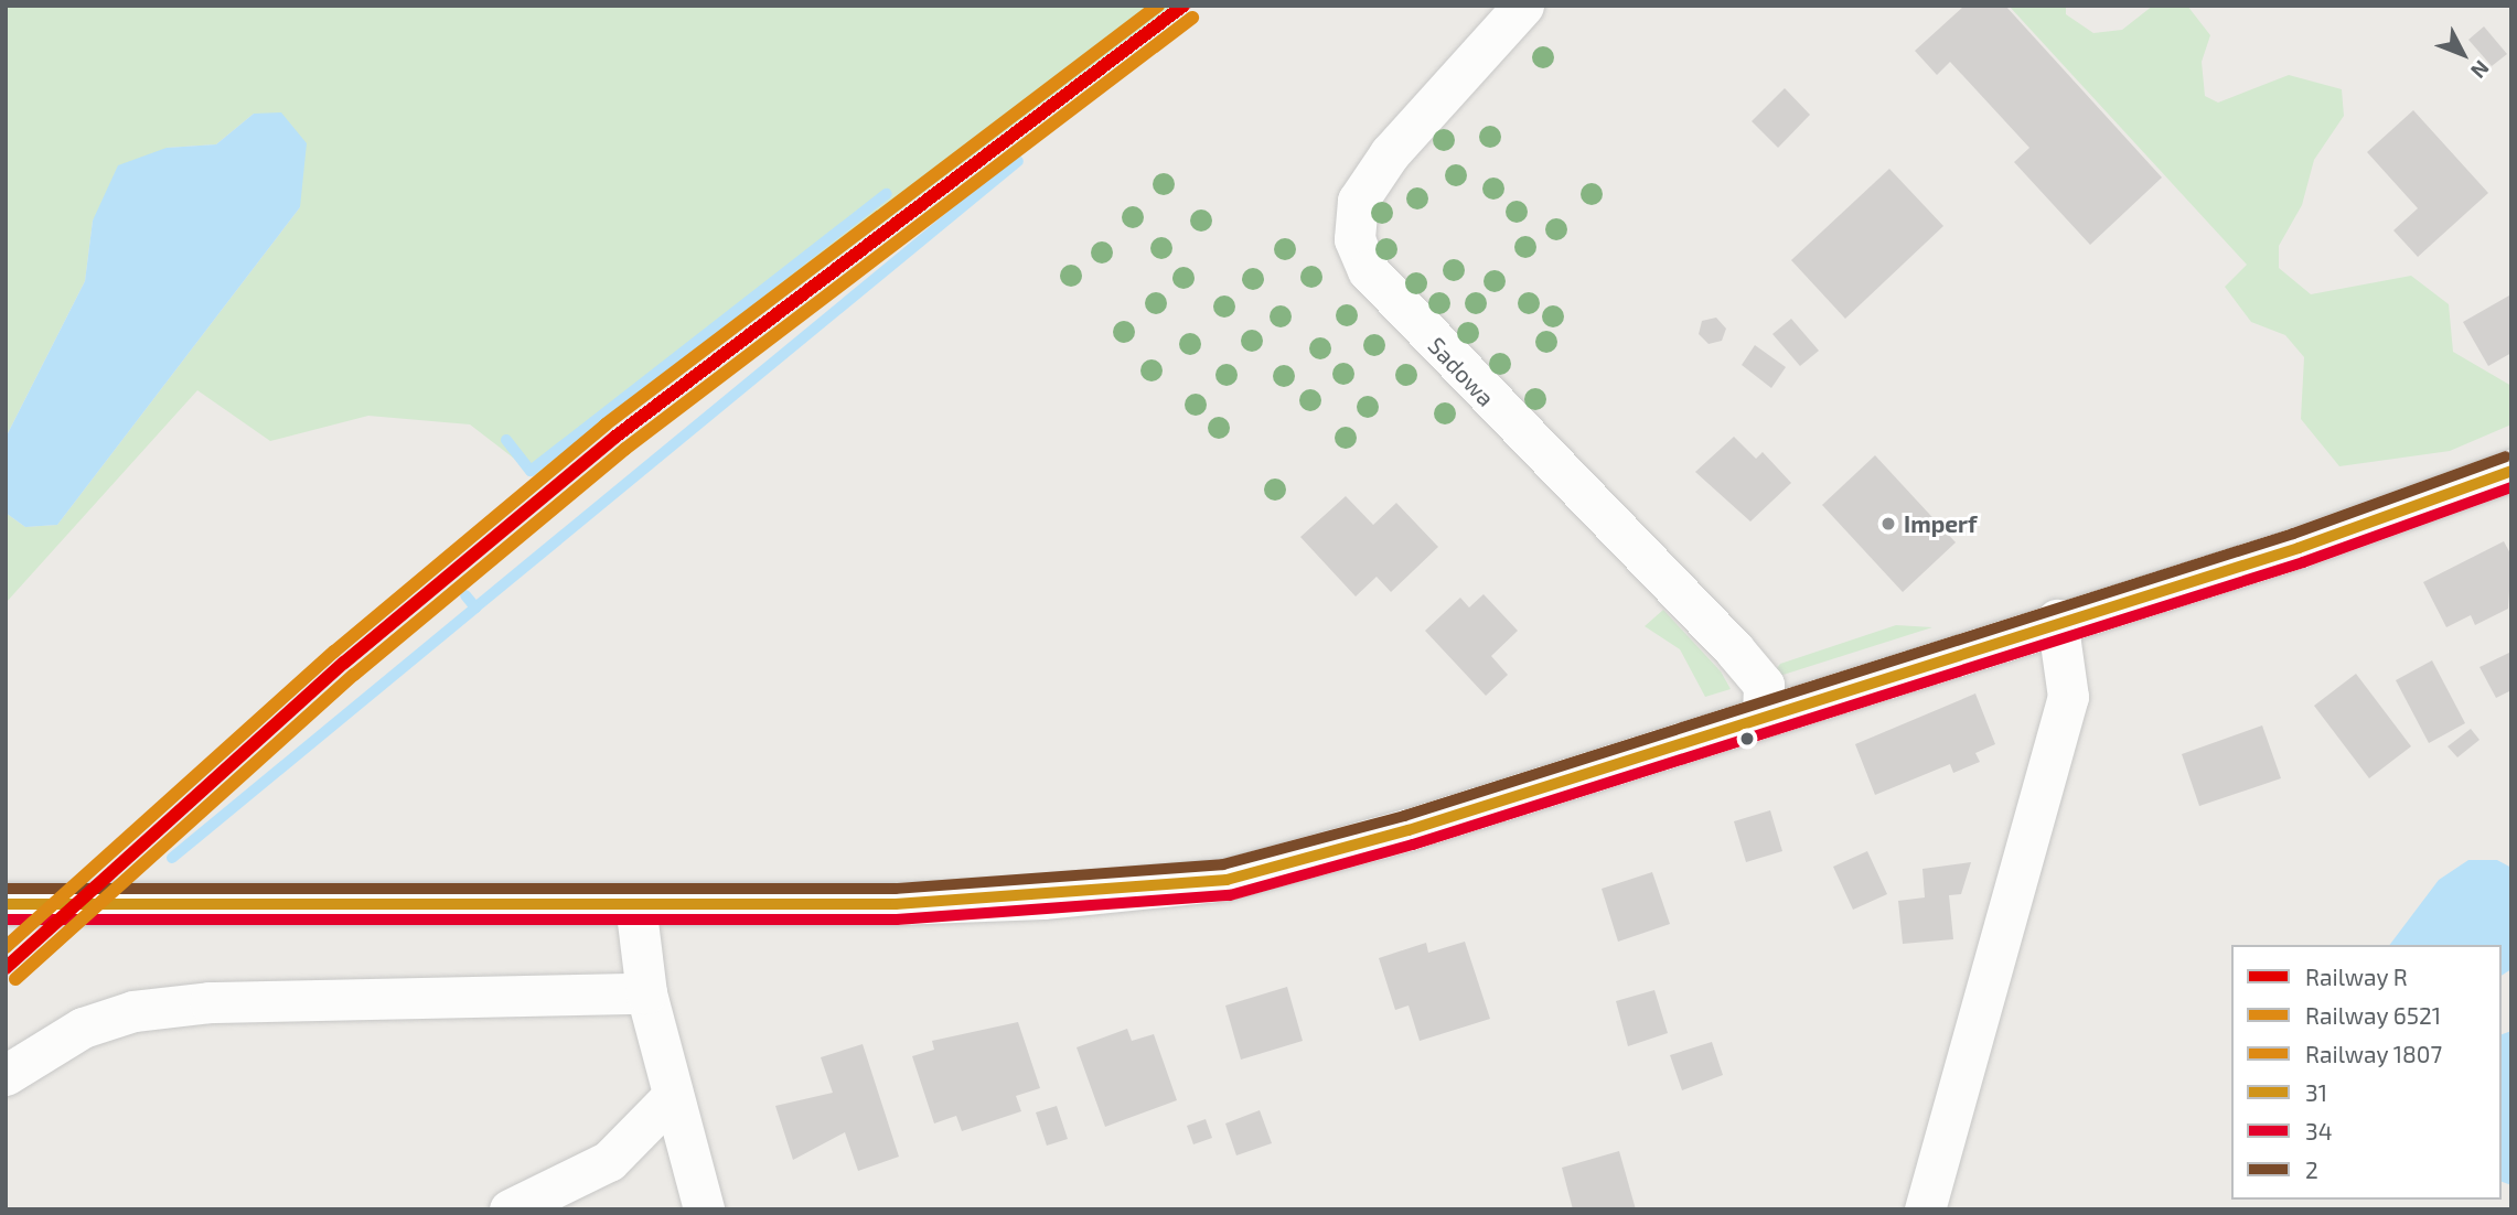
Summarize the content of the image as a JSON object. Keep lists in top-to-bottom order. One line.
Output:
{"streets":{"street":["Sadowa"]},"places":["Imperf"],"lines":["rail line R","rail line 1807","rail line 6521","transit line 2","transit line 31","transit line 34"],"legend":["Railway R","Railway 6521","Railway 1807","31","34","2"],"north":"bottom right"}
